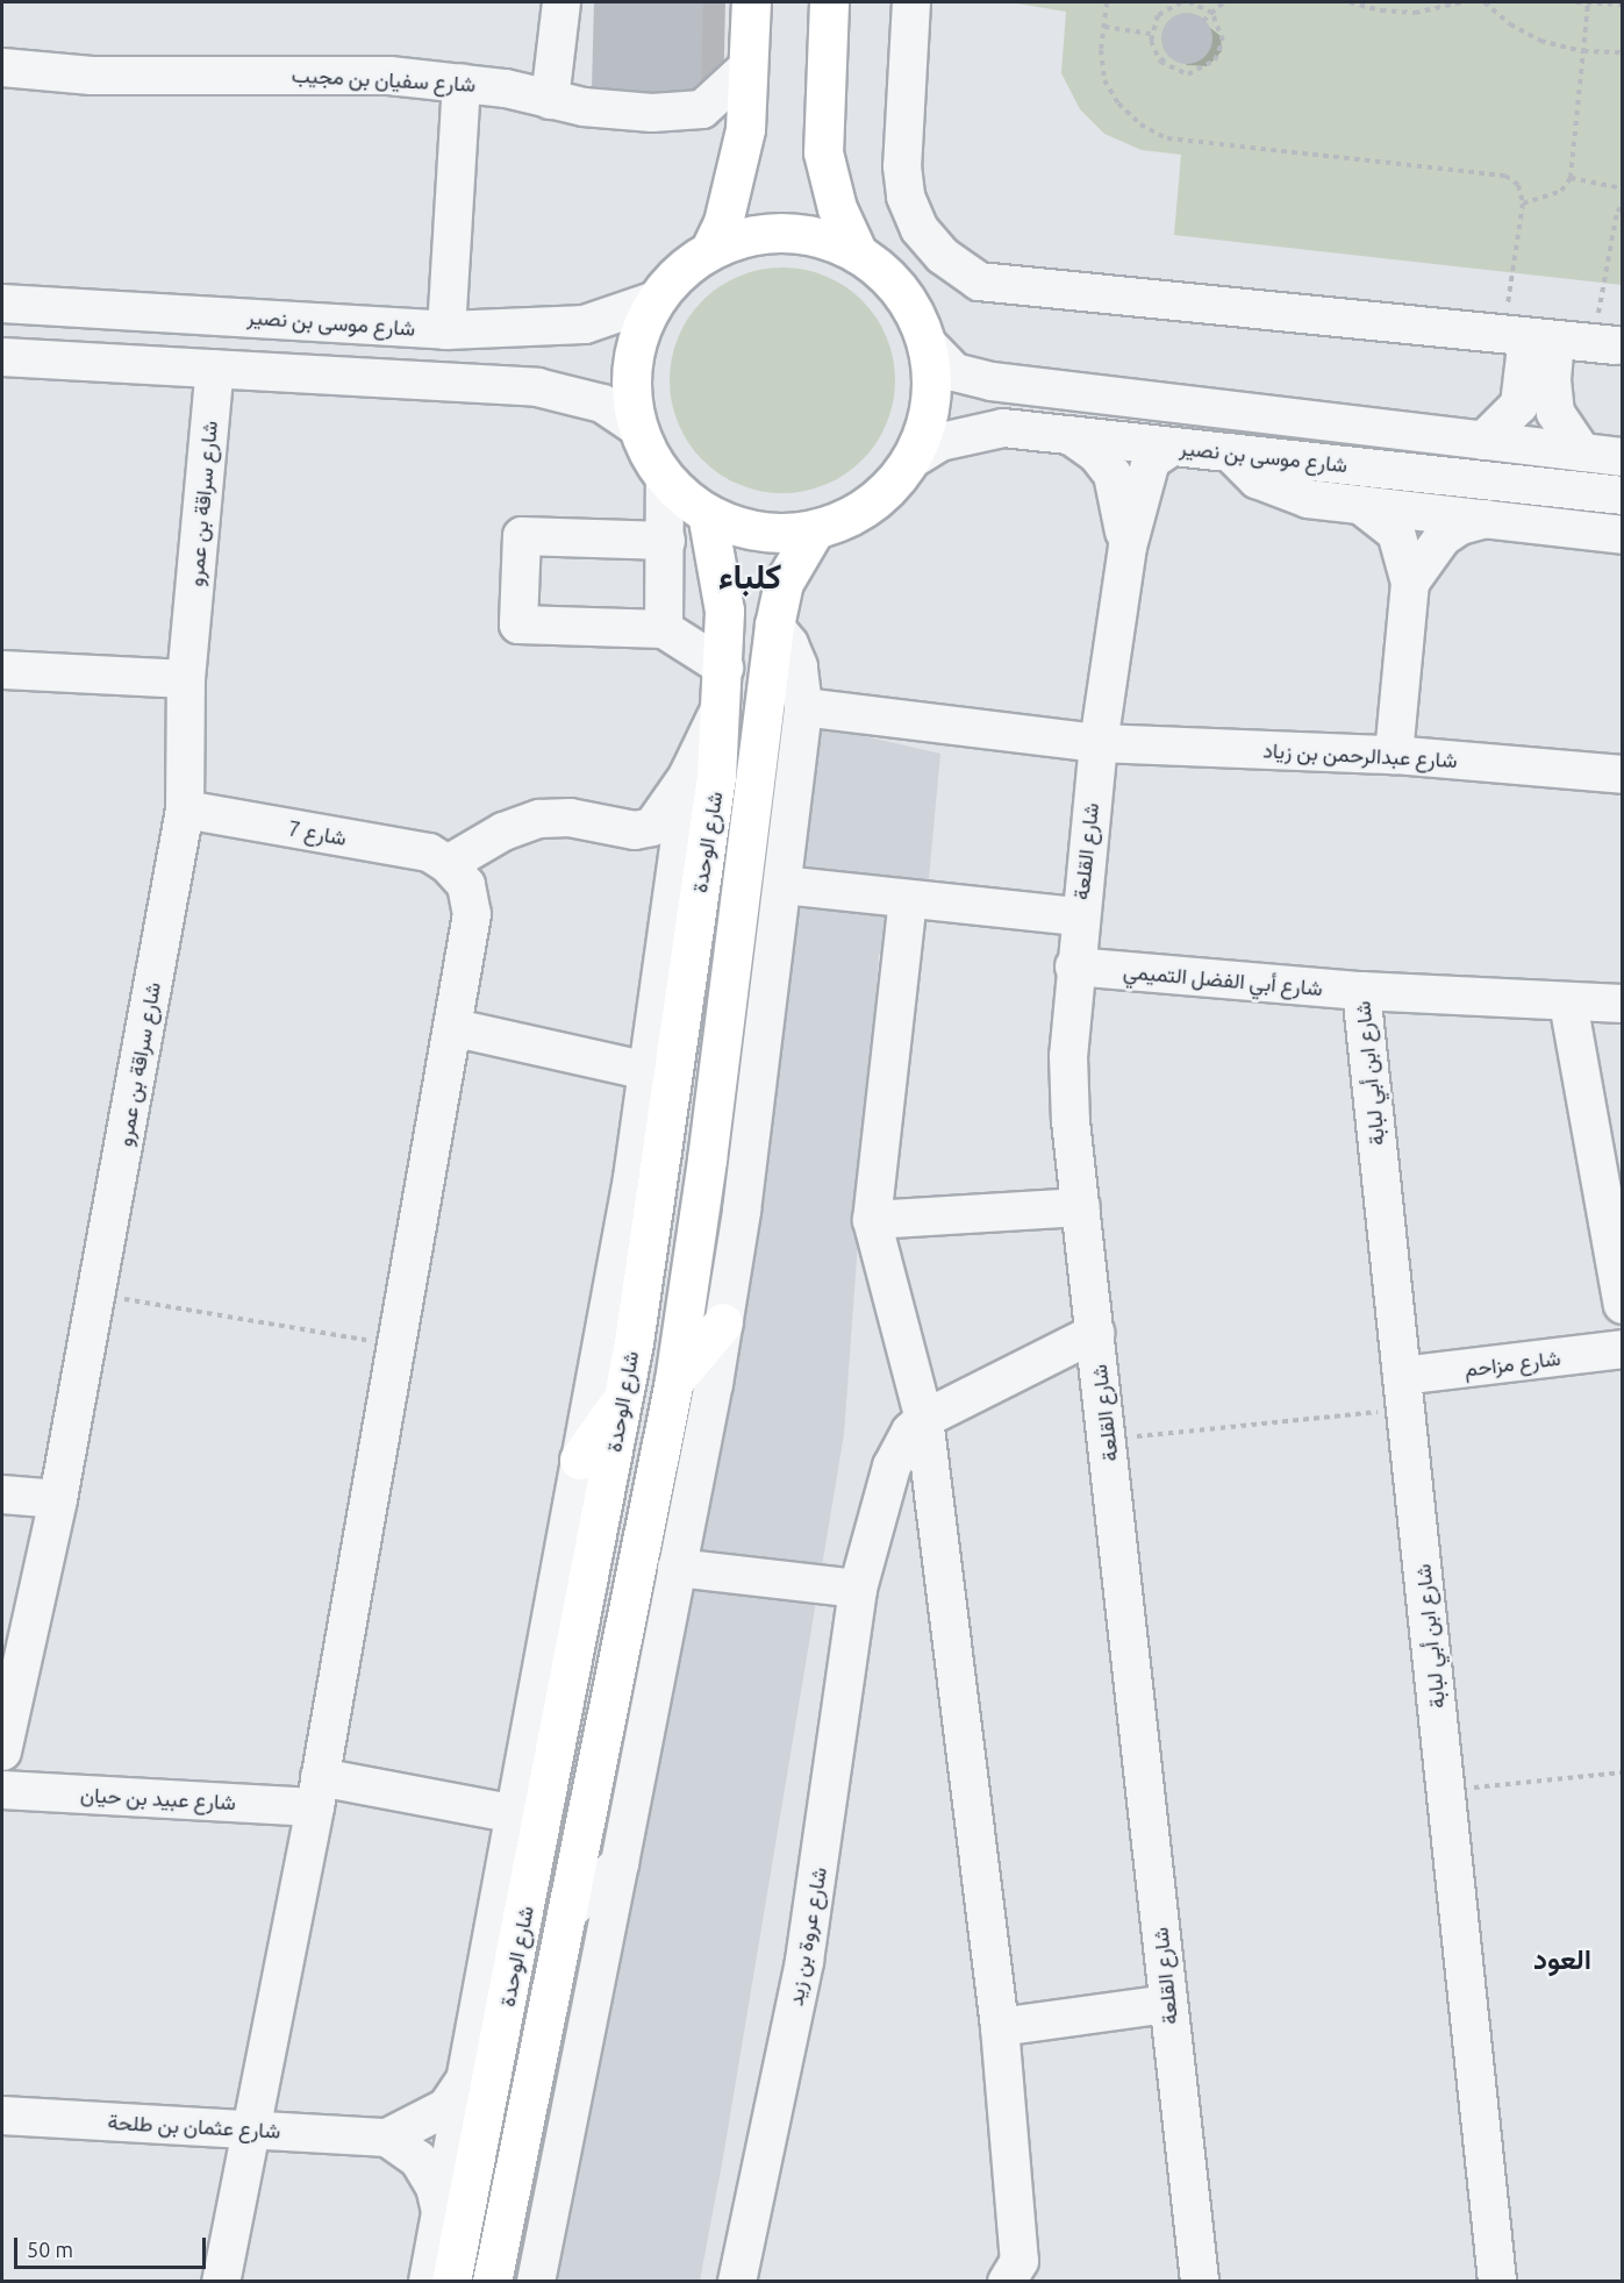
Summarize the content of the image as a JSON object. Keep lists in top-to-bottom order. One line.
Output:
{"streets":{"main road":["شارع الوحدة"],"street":["شارع سفيان بن مجيب","شارع موسى بن نصير","شارع سراقة بن عمرو","شارع عبدالرحمن بن زياد","شارع 7","شارع القلعة","شارع أبي الفضل التميمي","شارع ابن أبي لبابة","شارع مزاحم","شارع عبيد بن حيان","شارع عروة بن زيد","شارع عثمان بن طلحة"]},"crossings":[["شارع موسى بن نصير","شارع القلعة"],["شارع سراقة بن عمرو","شارع 7"],["شارع عبدالرحمن بن زياد","شارع القلعة"],["شارع القلعة","شارع أبي الفضل التميمي"],["شارع أبي الفضل التميمي","شارع ابن أبي لبابة"],["شارع ابن أبي لبابة","شارع مزاحم"]],"districts":["كلباء","العود"],"scale_bar":"50 m"}
